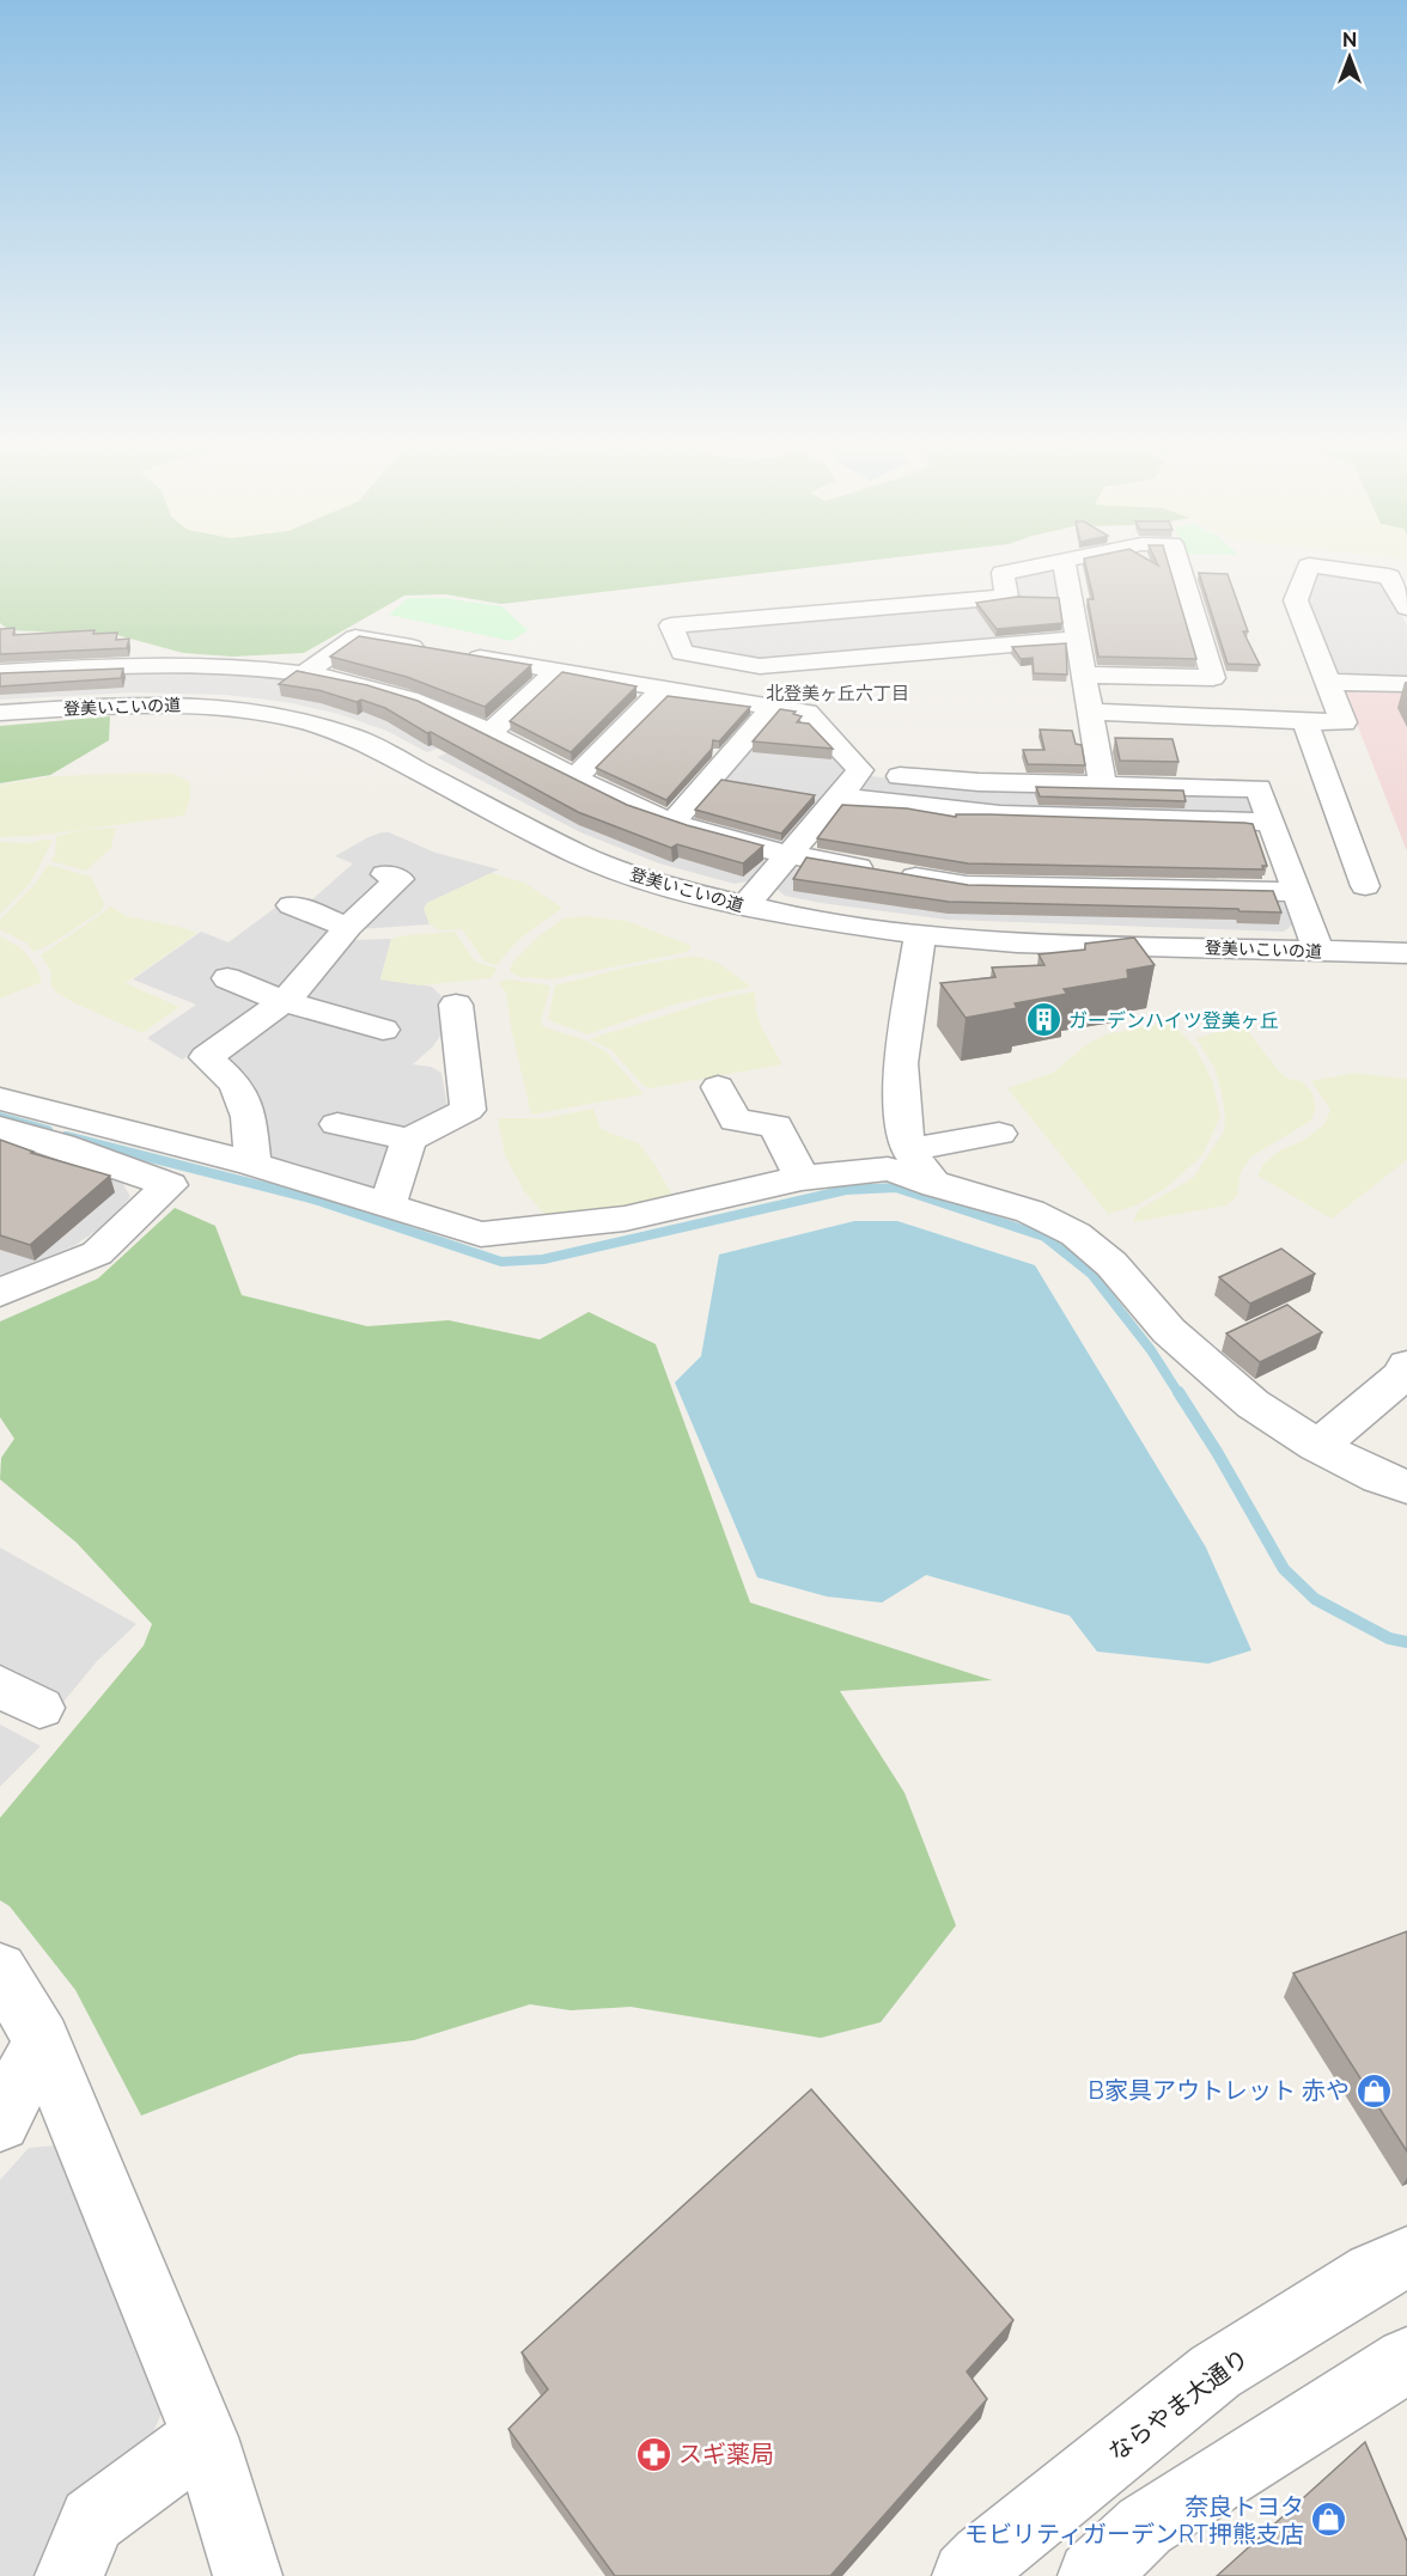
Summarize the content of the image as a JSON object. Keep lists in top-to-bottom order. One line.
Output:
{"streets":{"street":["登美いこいの道","ならやま大通り"]},"districts":["北登美ヶ丘六丁目"],"places":{"building":["ガーデンハイツ登美ヶ丘"],"shop":["B家具アウトレット 赤や","奈良トヨタ モビリティガーデンRT押熊支店"],"pharmacy":["スギ薬局"]},"north":"top"}
